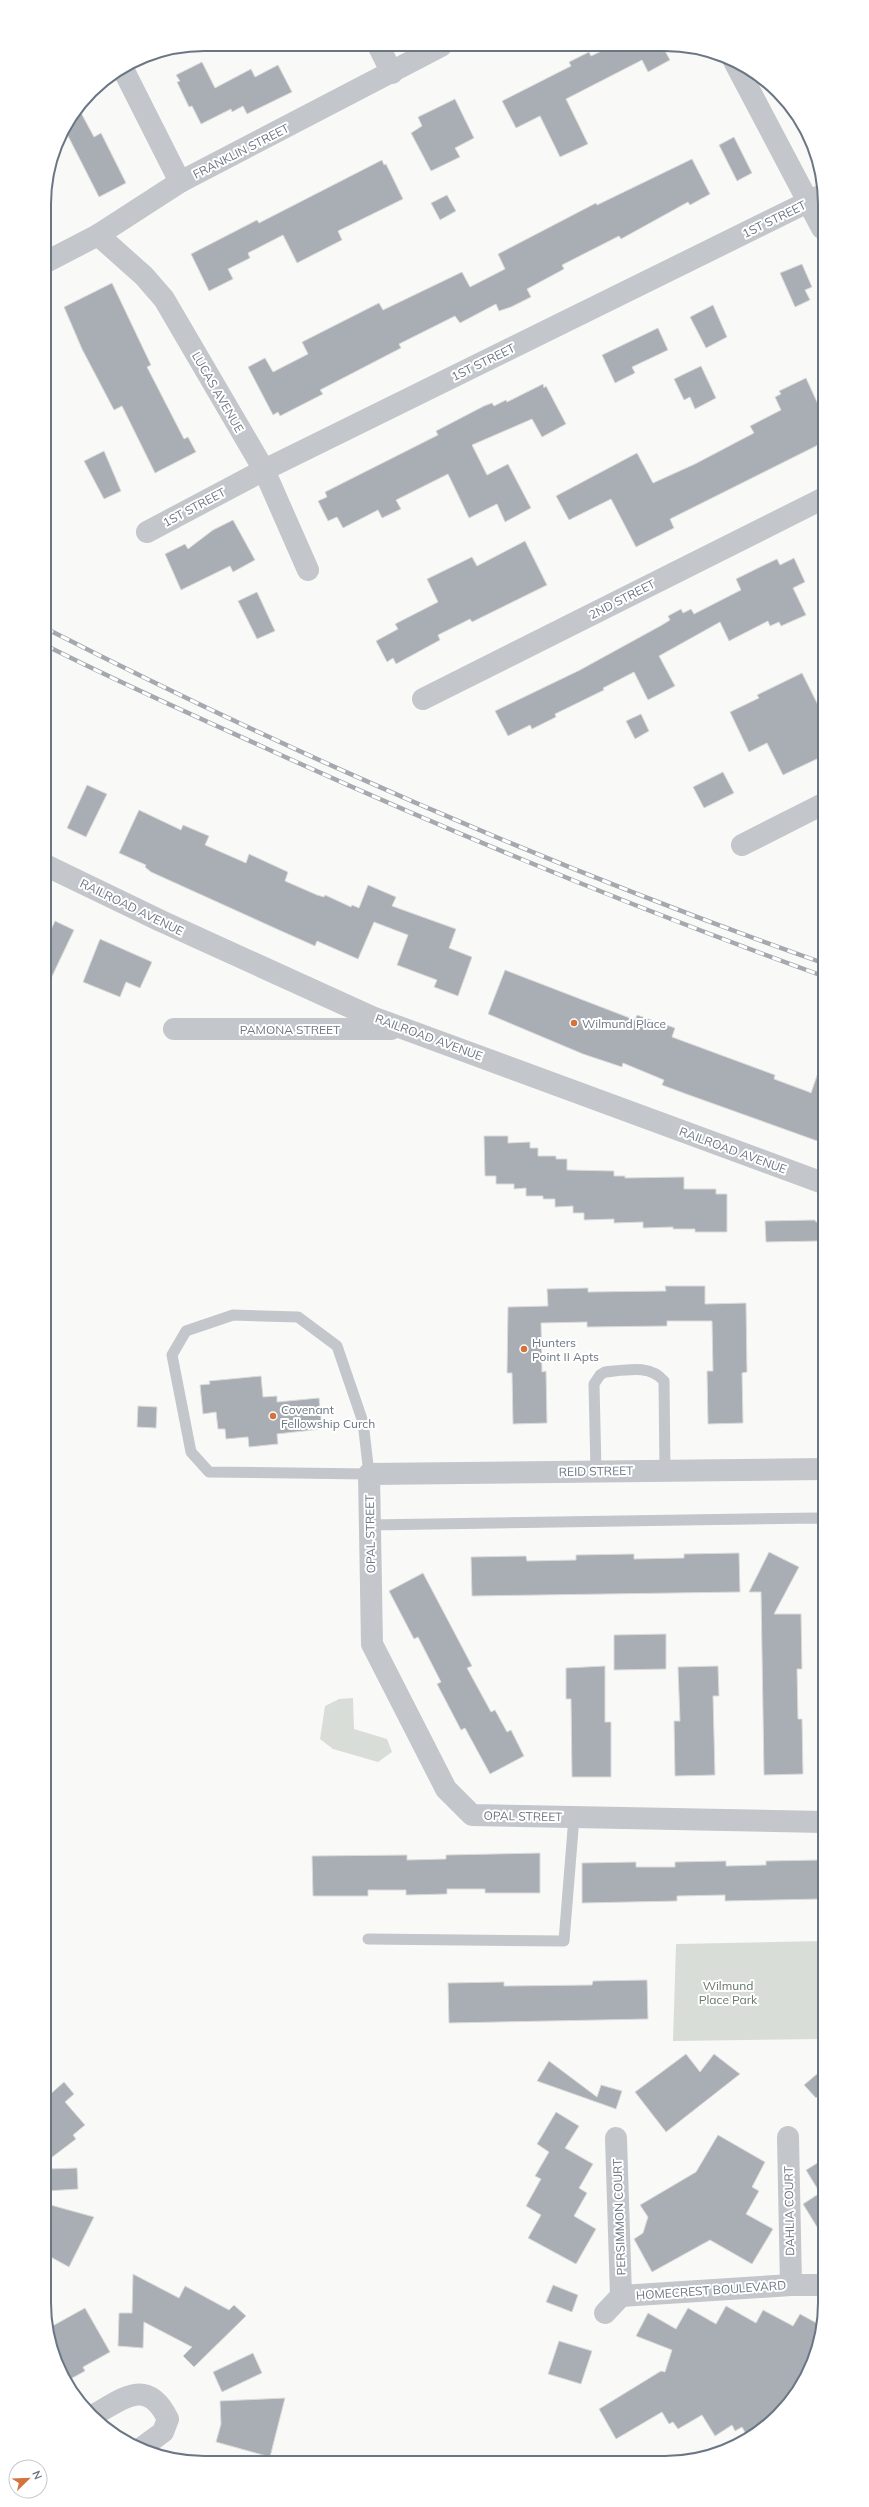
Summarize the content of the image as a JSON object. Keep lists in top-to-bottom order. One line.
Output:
{"streets":{"street":["FRANKLIN STREET","1ST STREET","LUCAS AVENUE","2ND STREET","RAILROAD AVENUE","PAMONA STREET","REID STREET","OPAL STREET","DAHLIA COURT","PERSIMMON COURT","HOMECREST BOULEVARD"]},"crossings":[["FRANKLIN STREET","LUCAS AVENUE"],["1ST STREET","LUCAS AVENUE"],["RAILROAD AVENUE","PAMONA STREET"],["REID STREET","OPAL STREET"],["DAHLIA COURT","HOMECREST BOULEVARD"],["PERSIMMON COURT","HOMECREST BOULEVARD"]],"parks":["Wilmund Place Park"],"places":["Wilmund Place","Hunters Point II Apts","Covenant Fellowship Curch"],"north":"top right"}
